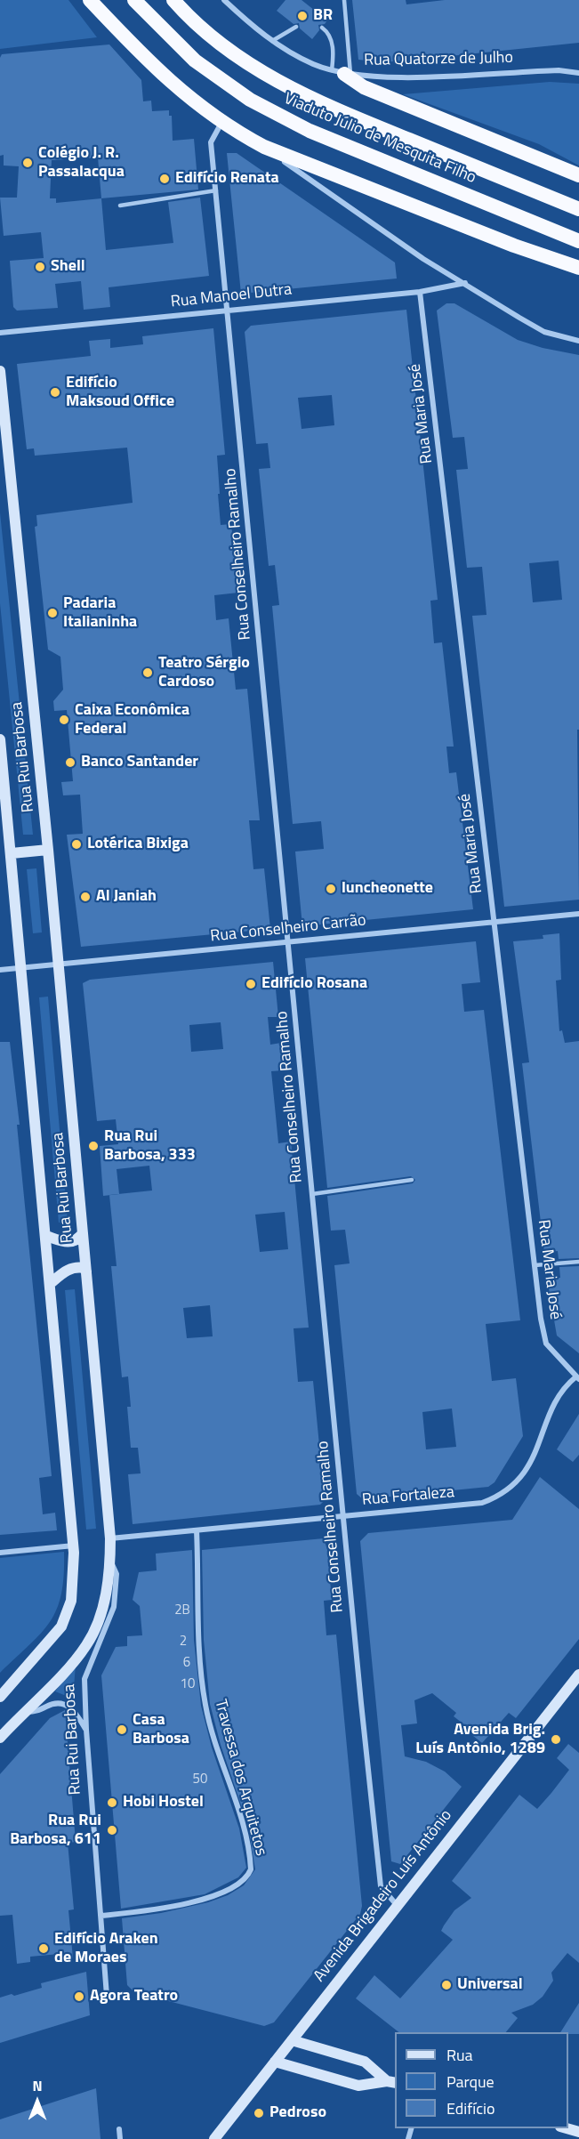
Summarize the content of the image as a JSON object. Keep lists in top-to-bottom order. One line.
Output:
{"streets":{"highway":["Viaduto Júlio de Mesquita Filho"],"main road":["Rua Rui Barbosa","Avenida Brigadeiro Luís Antônio"],"street":["Rua Quatorze de Julho","Rua Manoel Dutra","Rua Maria José","Rua Conselheiro Ramalho","Rua Conselheiro Carrão","Rua Fortaleza","Travessa dos Arquitetos"]},"crossings":[["Rua Manoel Dutra","Rua Maria José"],["Rua Manoel Dutra","Rua Conselheiro Ramalho"],["Rua Maria José","Rua Conselheiro Carrão"],["Rua Maria José","Rua Fortaleza"],["Rua Conselheiro Ramalho","Rua Conselheiro Carrão"],["Rua Conselheiro Ramalho","Rua Fortaleza"],["Rua Conselheiro Ramalho","Avenida Brigadeiro Luís Antônio"],["Rua Rui Barbosa","Rua Conselheiro Carrão"],["Rua Rui Barbosa","Rua Fortaleza"],["Rua Rui Barbosa","Travessa dos Arquitetos"],["Rua Fortaleza","Travessa dos Arquitetos"]],"places":["BR","Colégio J. R. Passalacqua","Edifício Renata","Shell","Edifício Maksoud Office","Padaria Italianinha","Teatro Sérgio Cardoso","Caixa Econômica Federal","Banco Santander","Lotérica Bixiga","luncheonette","Al Janiah","Edifício Rosana","Rua Rui Barbosa, 333","Casa Barbosa","Avenida Brig. Luís Antônio, 1289","Hobi Hostel","Rua Rui Barbosa, 611","Edifício Araken de Moraes","Universal","Agora Teatro","Pedroso"],"house_numbers":["2B","2","6","10","50"],"legend":["Rua","Parque","Edifício"],"north":"top"}
